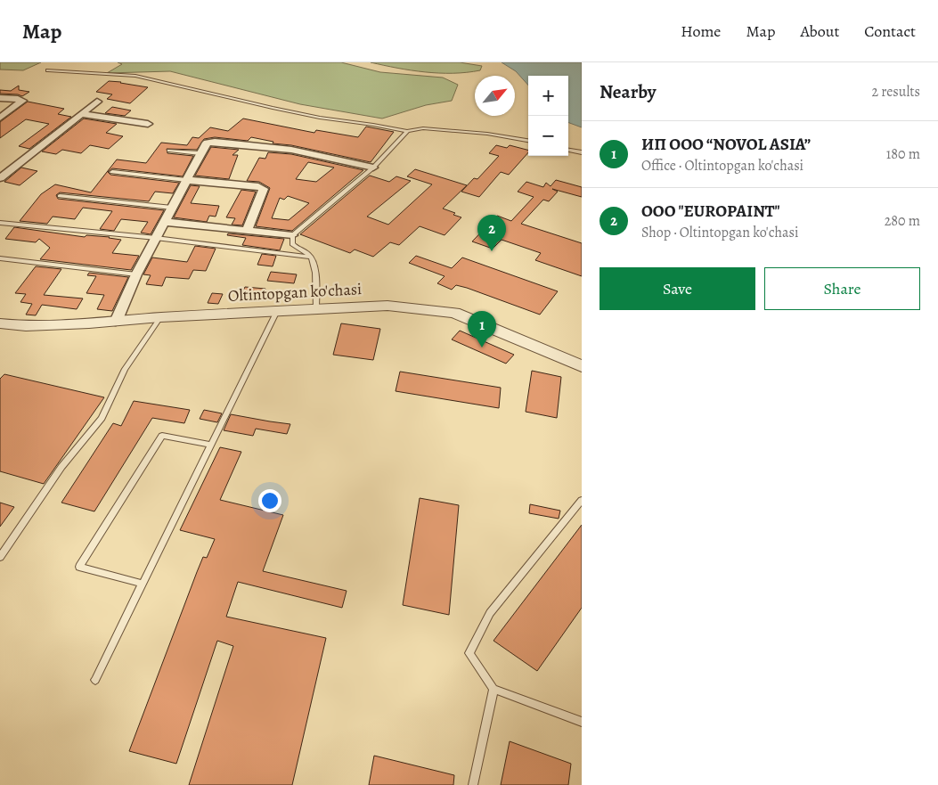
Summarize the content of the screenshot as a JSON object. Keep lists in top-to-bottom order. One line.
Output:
{"streets":{"street":["Oltintopgan ko'chasi"]},"north":"top right","page":{"header":"Map","nav":["Home","Map","About","Contact"],"heading":["Nearby","2 results"],"map_buttons":["+","−"],"list":[{"mark":"1","name":"ИП ООО “NOVOL ASIA”","note":"Office · Oltintopgan ko'chasi","value":"180 m"},{"mark":"2","name":"OOO \"EUROPAINT\"","note":"Shop · Oltintopgan ko'chasi","value":"280 m"}],"pins":["2","1"],"buttons":["Save","Share"]}}
